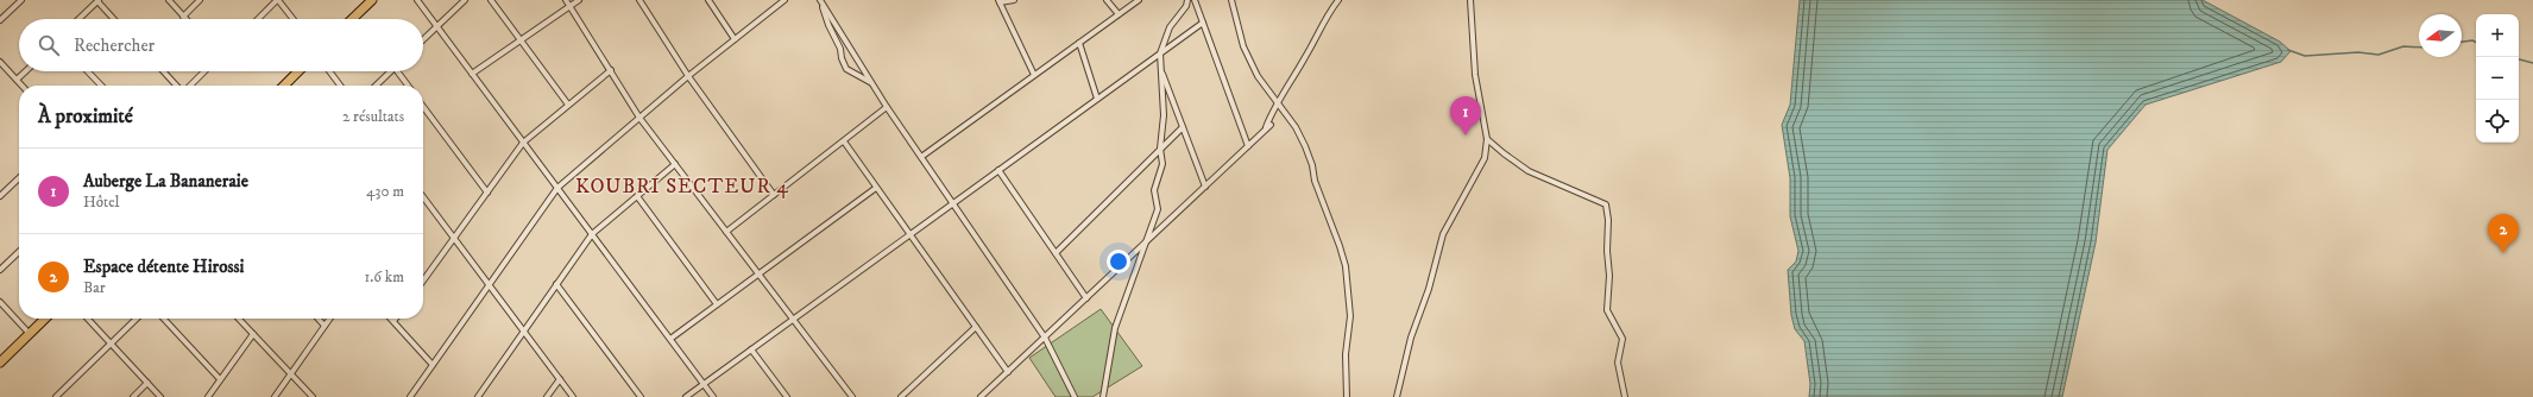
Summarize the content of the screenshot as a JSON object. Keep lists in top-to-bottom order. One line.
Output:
{"districts":["KOUBRI SECTEUR 4"],"north":"left","page":{"map_buttons":["+","−"],"search":"Rechercher","heading":["À proximité","2 résultats"],"pins":["1","2"],"list":[{"mark":"1","name":"Auberge La Bananeraie","note":"Hôtel","value":"430 m"},{"mark":"2","name":"Espace détente Hirossi","note":"Bar","value":"1.6 km"}]}}
